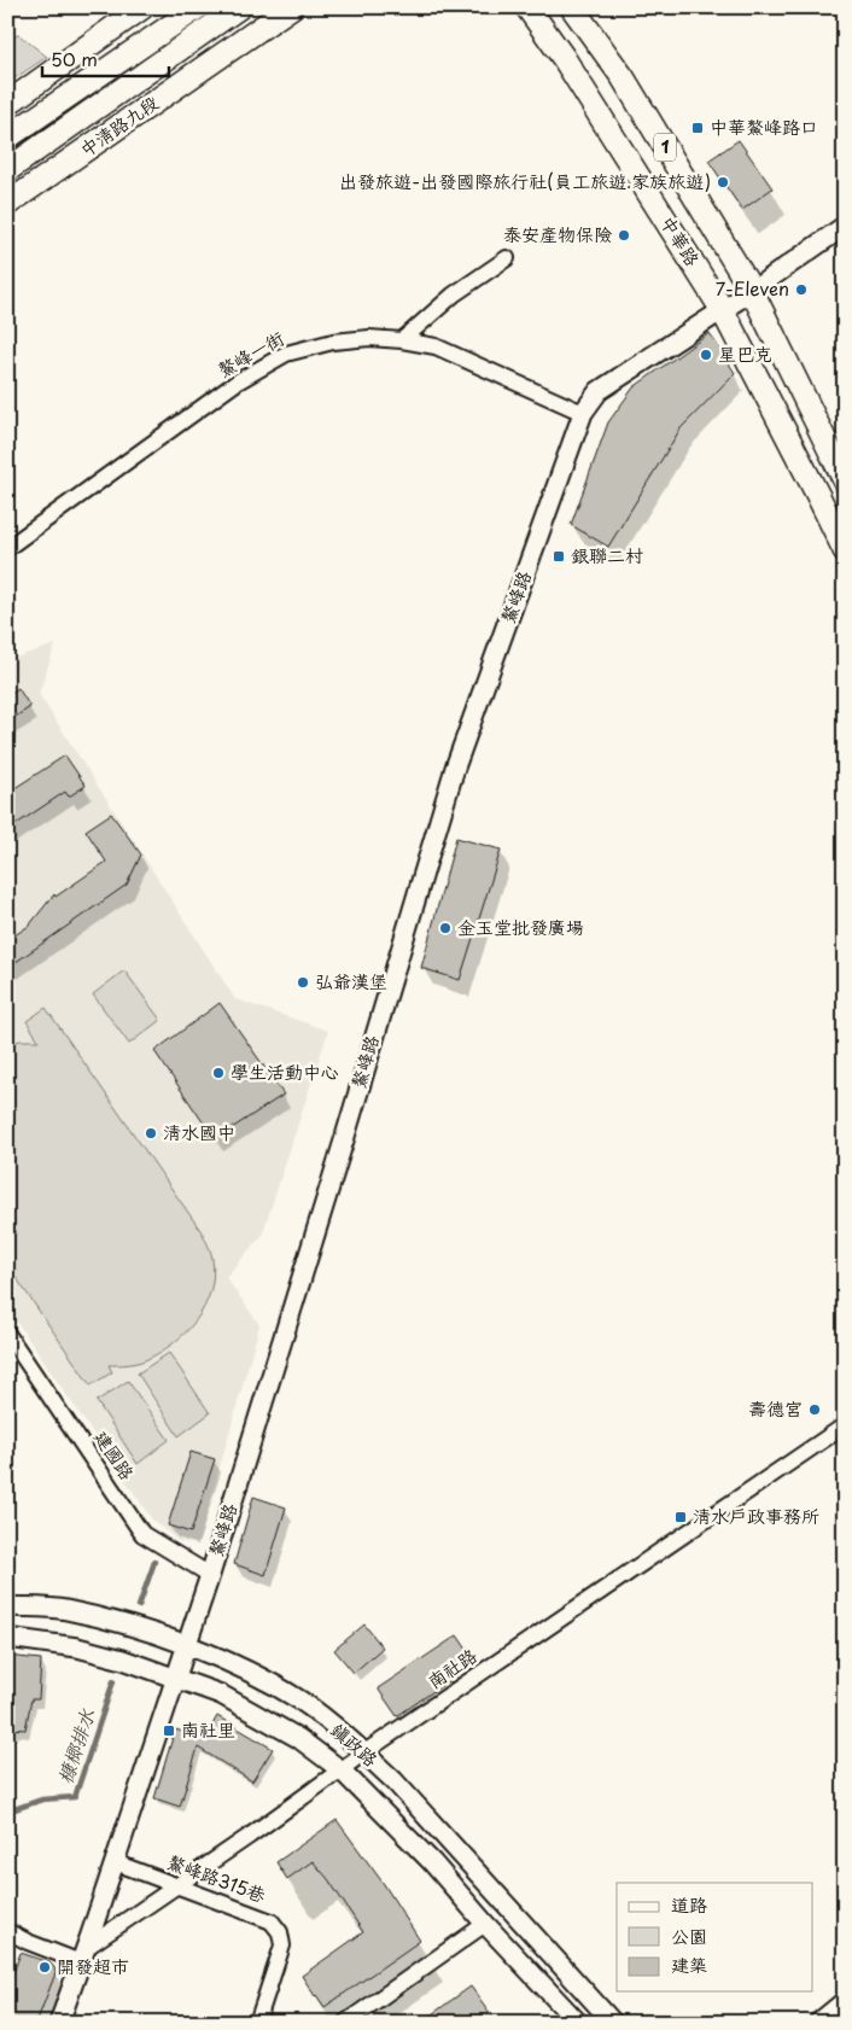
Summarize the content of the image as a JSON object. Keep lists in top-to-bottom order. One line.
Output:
{"streets":{"main road":["中清路九段","1","中華路"],"street":["鰲峰一街","鰲峰路","建國路","南社路","鎮政路","鰲峰路315巷"]},"crossings":[["中華路","鰲峰路"],["鰲峰一街","鰲峰路"],["鰲峰路","建國路"],["鰲峰路","南社路"],["鰲峰路","鎮政路"],["鰲峰路","鰲峰路315巷"],["南社路","鎮政路"],["南社路","鰲峰路315巷"]],"water":["槺榔排水"],"places":{"transit":["中華鰲峰路口","銀聯二村","清水戶政事務所","南社里"],"other":["出發旅遊-出發國際旅行社(員工旅遊.家族旅遊)","泰安產物保險","7-Eleven","星巴克","金玉堂批發廣場","弘爺漢堡","學生活動中心","清水國中","壽德宮","開發超市"]},"legend":["道路","公園","建築"],"scale_bar":"50 m"}
